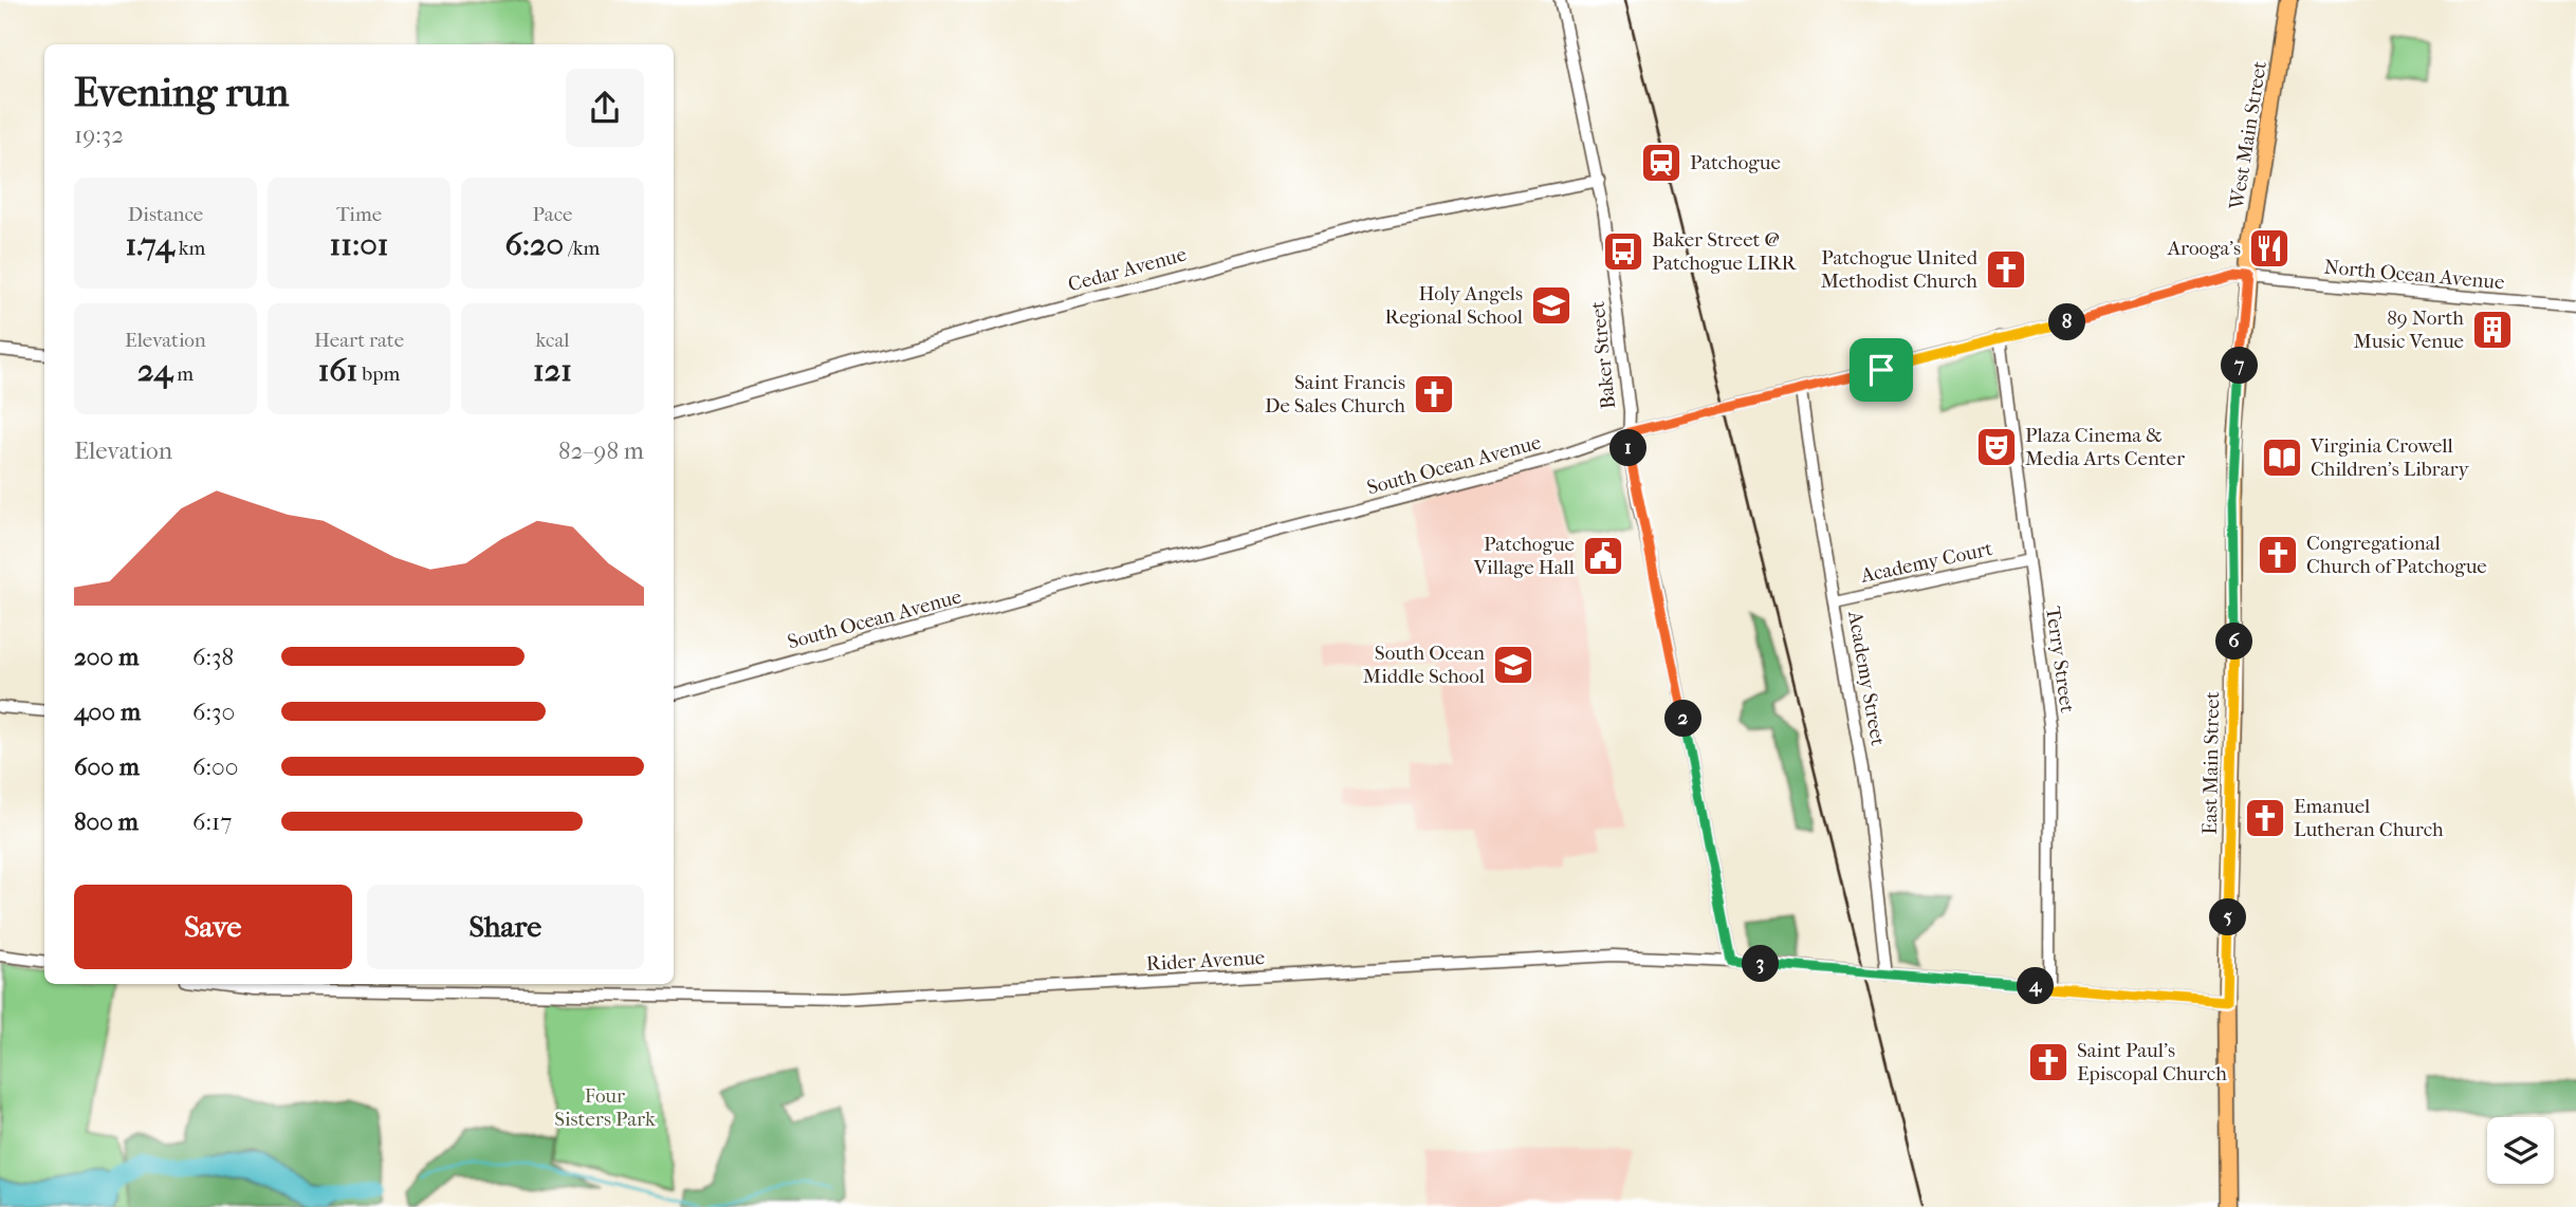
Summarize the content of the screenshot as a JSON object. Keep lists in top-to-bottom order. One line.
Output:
{"streets":{"main road":["West Main Street","East Main Street"],"street":["Cedar Avenue","North Ocean Avenue","Baker Street","South Ocean Avenue","Academy Court","Terry Street","Academy Street","Rider Avenue"]},"crossings":[["West Main Street","North Ocean Avenue"],["West Main Street","South Ocean Avenue"],["West Main Street","East Main Street"],["Cedar Avenue","Baker Street"],["North Ocean Avenue","South Ocean Avenue"],["North Ocean Avenue","East Main Street"],["Baker Street","South Ocean Avenue"],["Baker Street","Rider Avenue"],["South Ocean Avenue","Terry Street"],["South Ocean Avenue","Academy Street"],["South Ocean Avenue","East Main Street"],["Academy Court","Terry Street"],["Academy Court","Academy Street"],["Terry Street","Rider Avenue"],["Academy Street","Rider Avenue"],["East Main Street","Rider Avenue"]],"parks":["Four Sisters Park"],"places":{"station":["Patchogue"],"restaurant":["Arooga's"],"bus stop":["Baker Street @ Patchogue LIRR"],"church":["Patchogue United Methodist Church","Saint Francis De Sales Church","Congregational Church of Patchogue","Emanuel Lutheran Church","Saint Paul's Episcopal Church"],"school or university":["Holy Angels Regional School","South Ocean Middle School"],"building":["89 North Music Venue"],"theatre":["Plaza Cinema & Media Arts Center"],"library":["Virginia Crowell Children's Library"],"public building":["Patchogue Village Hall"]},"page":{"heading":["Evening run","19:32"],"stats":[["Distance","1.74 km"],["Time","11:01"],["Pace","6:20 /km"],["Elevation","24 m"],["Heart rate","161 bpm"],["kcal","121"]],"pins":["8","7","1","6","2","5","3","4"],"chart":["Elevation","82–98 m"],"list":[{"name":"200 m","note":"6:38"},{"name":"400 m","note":"6:30"},{"name":"600 m","note":"6:00"},{"name":"800 m","note":"6:17"}],"buttons":["Save","Share"]}}
